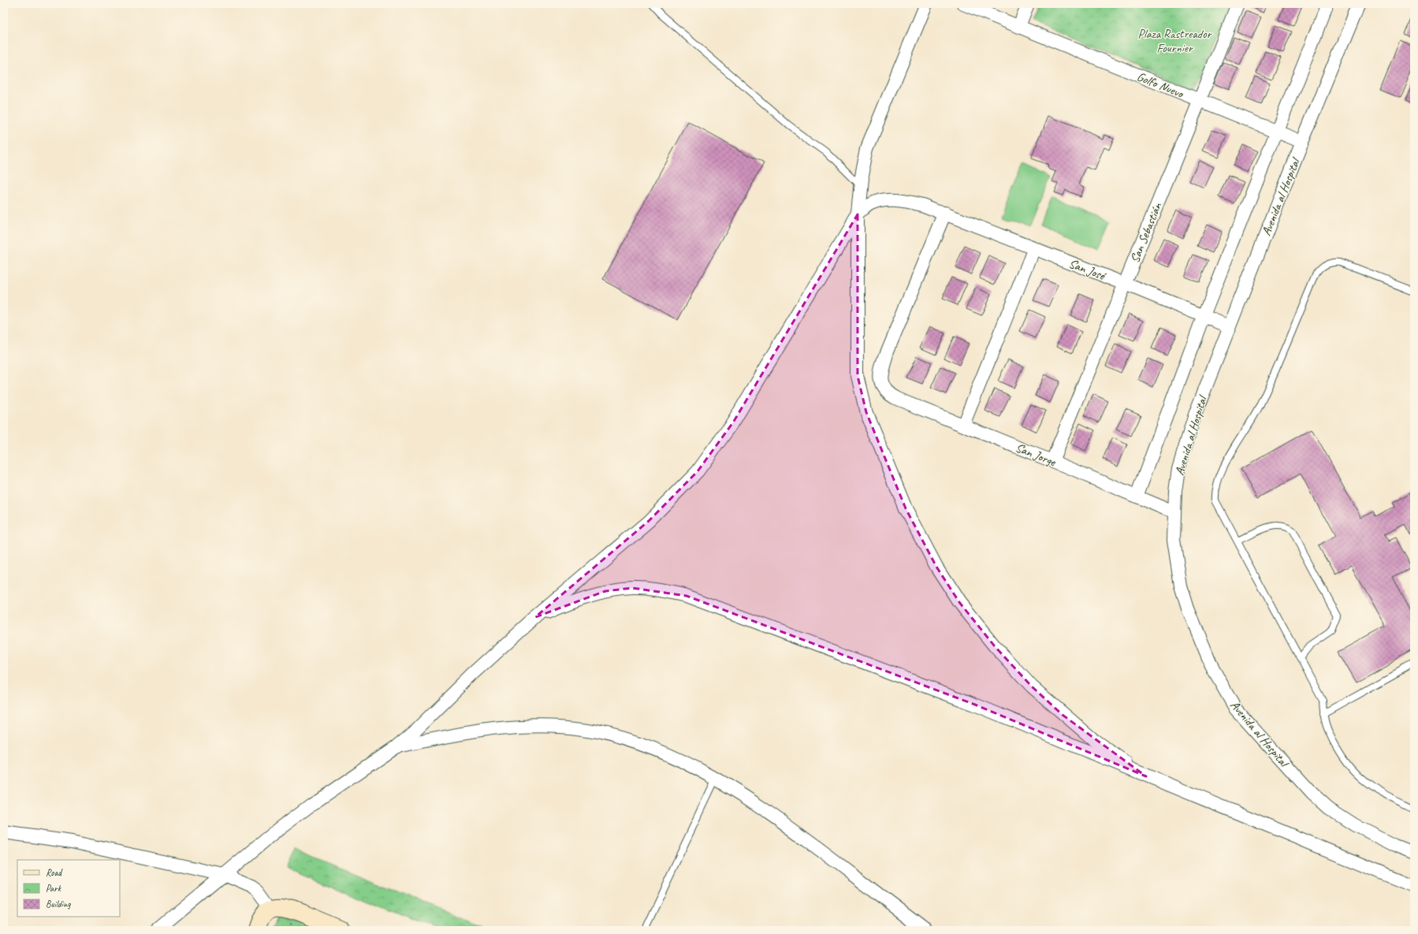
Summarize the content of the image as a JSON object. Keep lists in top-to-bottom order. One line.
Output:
{"streets":{"street":["Golfo Nuevo","Avenida al Hospital","San Sebastián","San José","San Jorge"]},"crossings":[["Golfo Nuevo","Avenida al Hospital"],["Golfo Nuevo","San Sebastián"],["Avenida al Hospital","San José"],["Avenida al Hospital","San Jorge"],["San Sebastián","San José"],["San Sebastián","San Jorge"],["San José","San Jorge"]],"parks":["Plaza Rastreador Fournier"],"legend":["Road","Park","Building"]}
